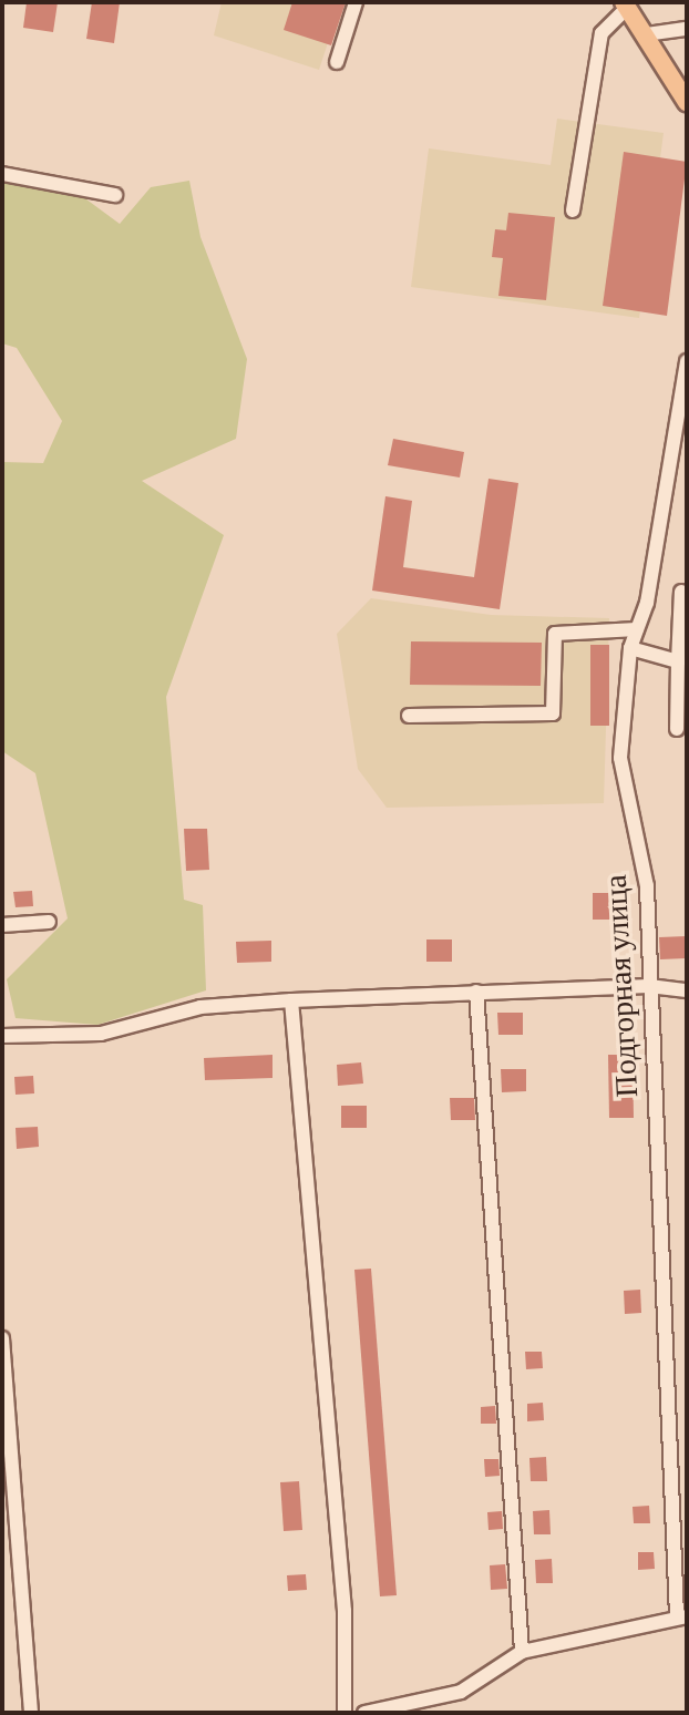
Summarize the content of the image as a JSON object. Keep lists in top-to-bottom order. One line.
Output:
{"streets":{"street":["Подгорная улица"]}}
